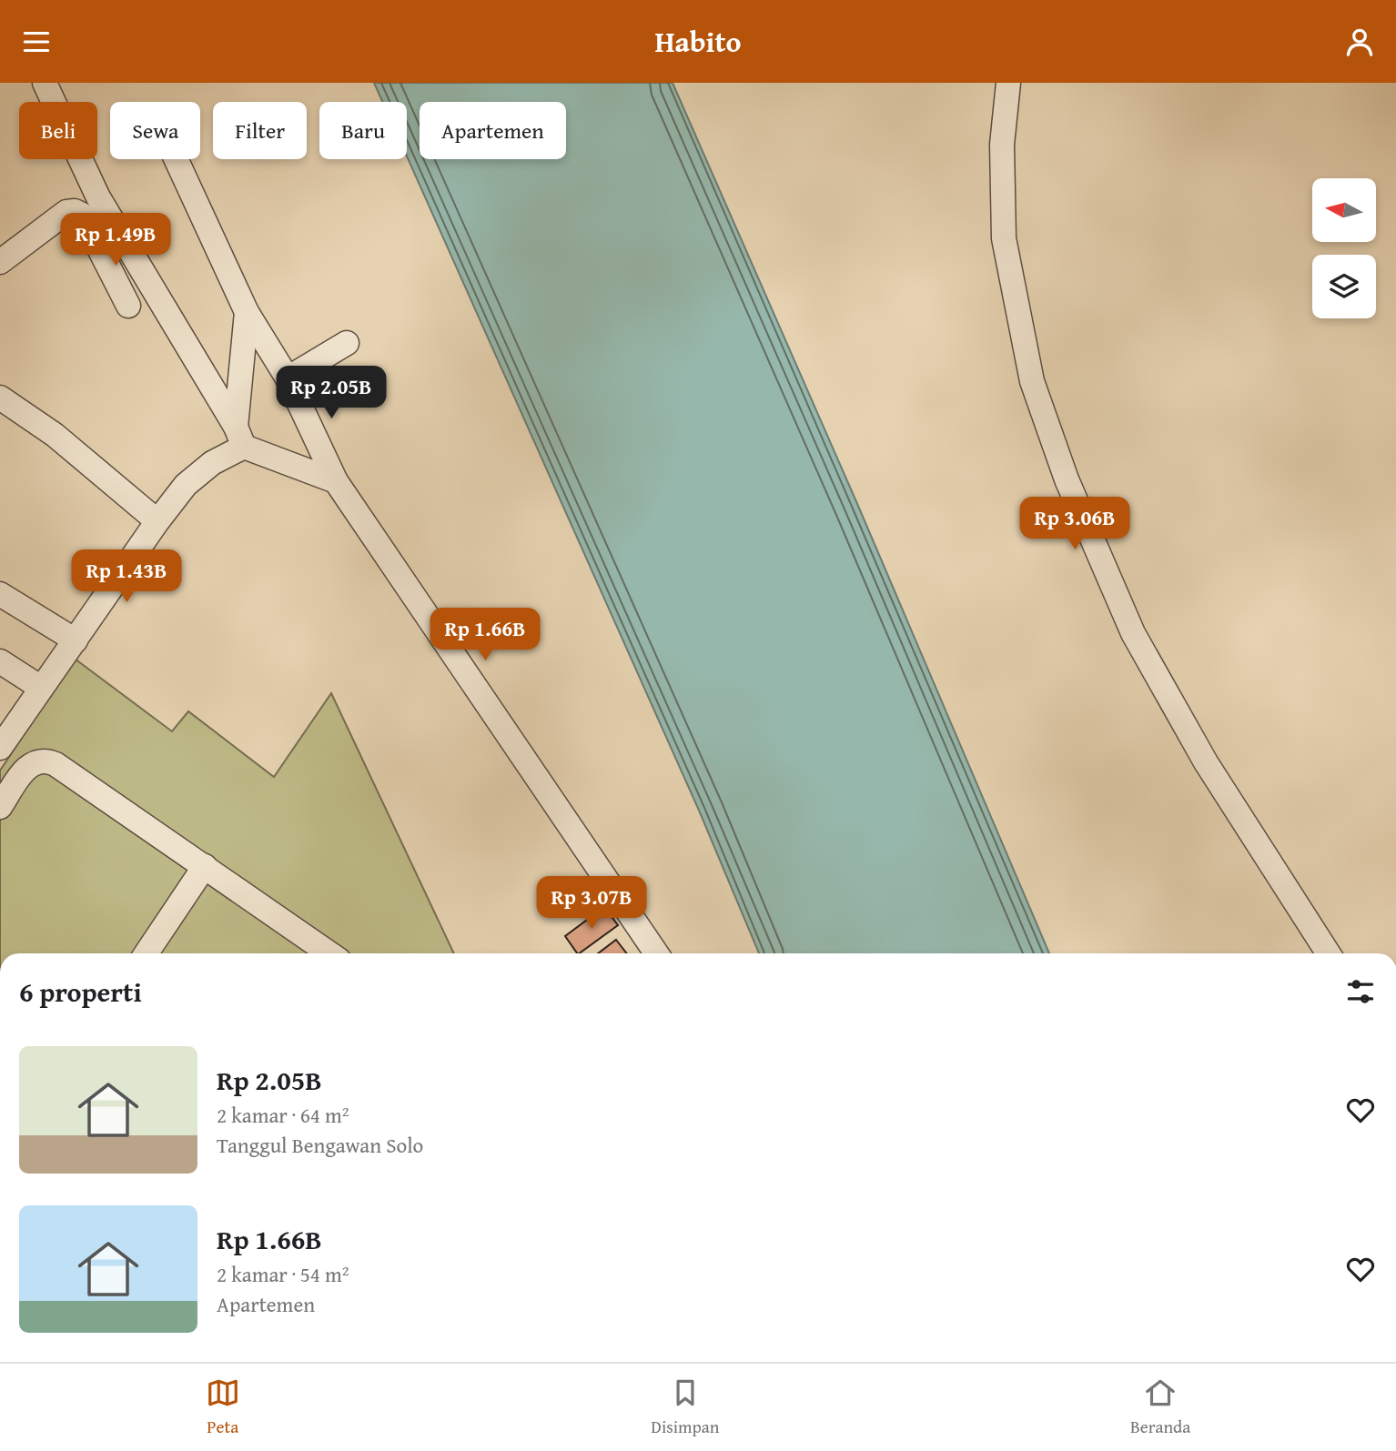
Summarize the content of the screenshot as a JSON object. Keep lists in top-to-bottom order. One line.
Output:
{"north":"left","page":{"header":"Habito","chip":["Beli","Sewa","Filter","Baru","Apartemen"],"price":["Rp 1.49B","Rp 2.05B","Rp 3.06B","Rp 1.43B","Rp 1.66B","Rp 3.07B"],"heading":"6 properti","list":[{"name":"Rp 2.05B","note":"2 kamar · 64 m² · Tanggul Bengawan Solo"},{"name":"Rp 1.66B","note":"2 kamar · 54 m² · Apartemen"}],"tabs":["Peta","Disimpan","Beranda"]}}
